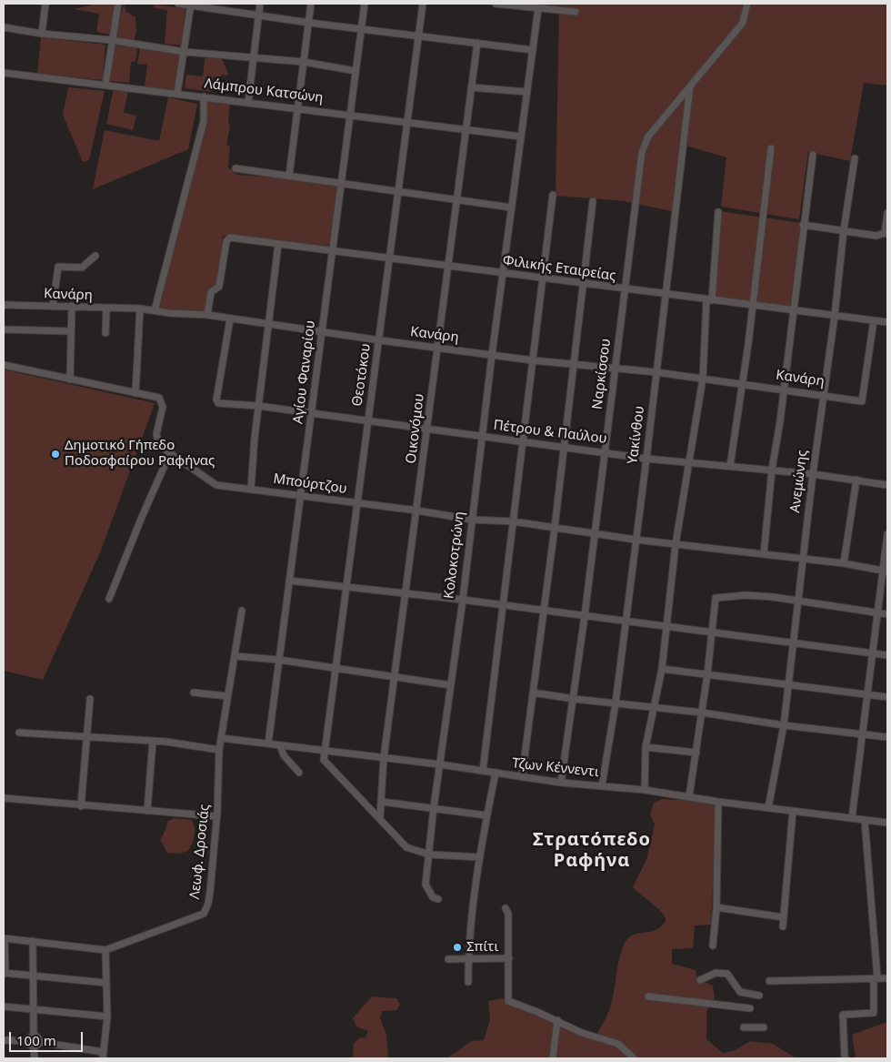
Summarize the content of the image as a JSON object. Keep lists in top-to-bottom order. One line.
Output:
{"streets":{"street":["Λάμπρου Κατσώνη","Φιλικής Εταιρείας","Κανάρη","Αγίου Φαναρίου","Ναρκίσσου","Θεοτόκου","Οικονόμου","Πέτρου & Παύλου","Υακίνθου","Ανεμώνης","Μπούρτζου","Κολοκοτρώνη","Τζων Κέννεντι","Λεωφ. Δροσιάς"]},"crossings":[["Λάμπρου Κατσώνη","Αγίου Φαναρίου"],["Λάμπρου Κατσώνη","Θεοτόκου"],["Λάμπρου Κατσώνη","Οικονόμου"],["Λάμπρου Κατσώνη","Κολοκοτρώνη"],["Φιλικής Εταιρείας","Κανάρη"],["Φιλικής Εταιρείας","Αγίου Φαναρίου"],["Φιλικής Εταιρείας","Ναρκίσσου"],["Φιλικής Εταιρείας","Θεοτόκου"],["Φιλικής Εταιρείας","Οικονόμου"],["Φιλικής Εταιρείας","Υακίνθου"],["Φιλικής Εταιρείας","Ανεμώνης"],["Φιλικής Εταιρείας","Κολοκοτρώνη"],["Κανάρη","Αγίου Φαναρίου"],["Κανάρη","Ναρκίσσου"],["Κανάρη","Θεοτόκου"],["Κανάρη","Οικονόμου"],["Κανάρη","Πέτρου & Παύλου"],["Κανάρη","Υακίνθου"],["Κανάρη","Ανεμώνης"],["Κανάρη","Κολοκοτρώνη"],["Αγίου Φαναρίου","Πέτρου & Παύλου"],["Αγίου Φαναρίου","Μπούρτζου"],["Αγίου Φαναρίου","Τζων Κέννεντι"],["Ναρκίσσου","Πέτρου & Παύλου"],["Ναρκίσσου","Υακίνθου"],["Ναρκίσσου","Μπούρτζου"],["Ναρκίσσου","Τζων Κέννεντι"],["Θεοτόκου","Πέτρου & Παύλου"],["Θεοτόκου","Μπούρτζου"],["Θεοτόκου","Τζων Κέννεντι"],["Οικονόμου","Πέτρου & Παύλου"],["Οικονόμου","Μπούρτζου"],["Οικονόμου","Τζων Κέννεντι"],["Πέτρου & Παύλου","Υακίνθου"],["Πέτρου & Παύλου","Ανεμώνης"],["Πέτρου & Παύλου","Κολοκοτρώνη"],["Υακίνθου","Μπούρτζου"],["Υακίνθου","Τζων Κέννεντι"],["Ανεμώνης","Μπούρτζου"],["Ανεμώνης","Τζων Κέννεντι"],["Μπούρτζου","Κολοκοτρώνη"],["Κολοκοτρώνη","Τζων Κέννεντι"],["Τζων Κέννεντι","Λεωφ. Δροσιάς"]],"districts":["Στρατόπεδο Ραφήνα"],"places":["Δημοτικό Γήπεδο Ποδοσφαίρου Ραφήνας","Σπίτι"],"scale_bar":"100 m"}
